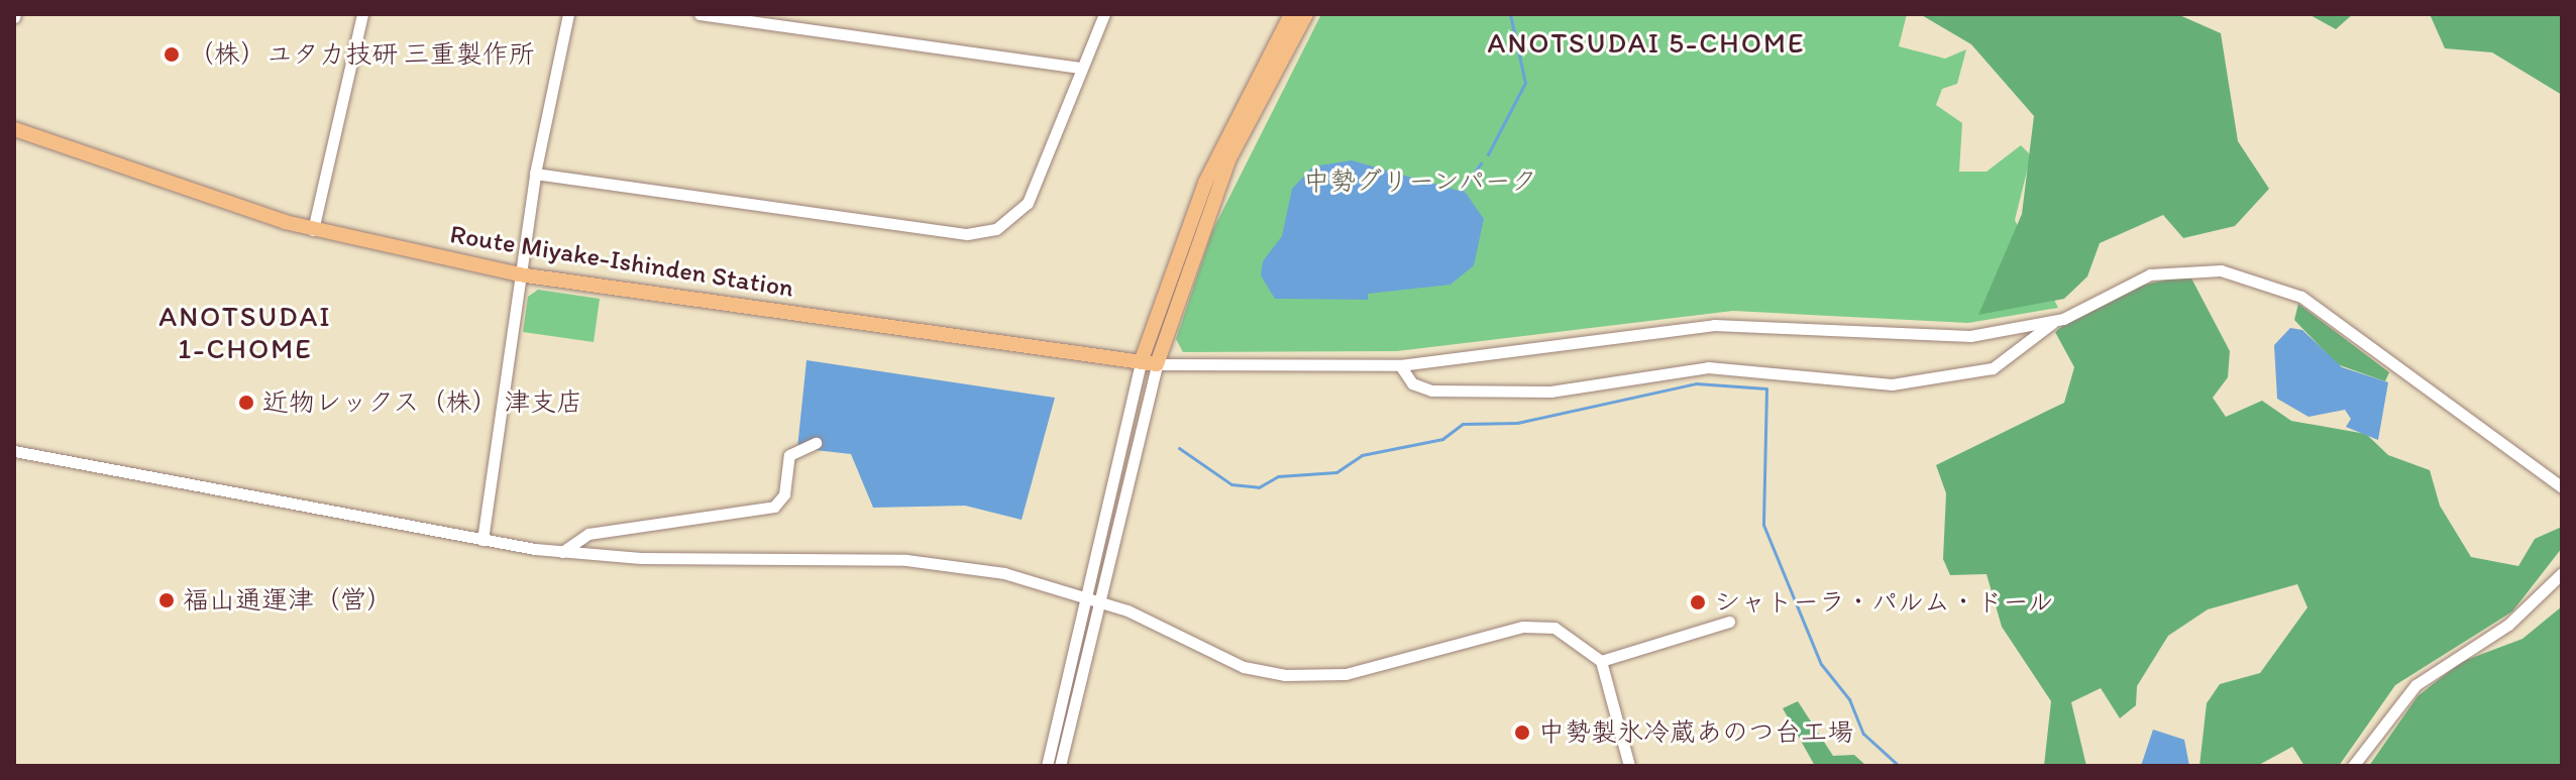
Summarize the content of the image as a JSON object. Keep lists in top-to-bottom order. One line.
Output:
{"streets":{"main road":["Route Miyake-Ishinden Station"]},"districts":["ANOTSUDAI 5-CHOME","ANOTSUDAI 1-CHOME"],"parks":["中勢グリーンパーク"],"places":["（株）ユタカ技研 三重製作所","近物レックス（株） 津支店","福山通運津（営）","シャトーラ・パルム・ドール","中勢製氷冷蔵あのつ台工場"]}
